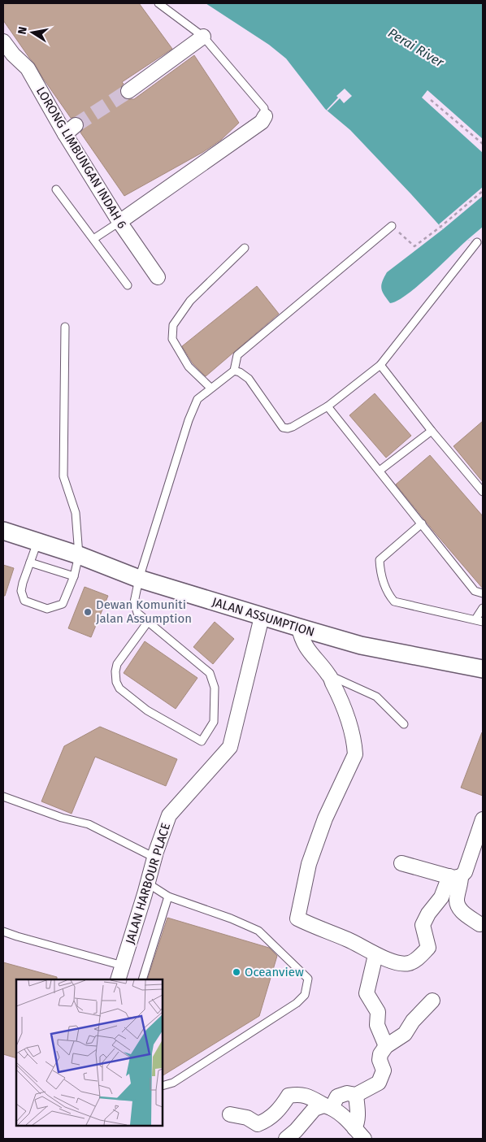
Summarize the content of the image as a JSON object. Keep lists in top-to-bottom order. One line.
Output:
{"streets":{"street":["LORONG LIMBUNGAN INDAH 6","JALAN ASSUMPTION","JALAN HARBOUR PLACE"]},"crossings":[["JALAN ASSUMPTION","JALAN HARBOUR PLACE"]],"water":["Perai River"],"places":["Dewan Komuniti Jalan Assumption","Oceanview"],"north":"left"}
